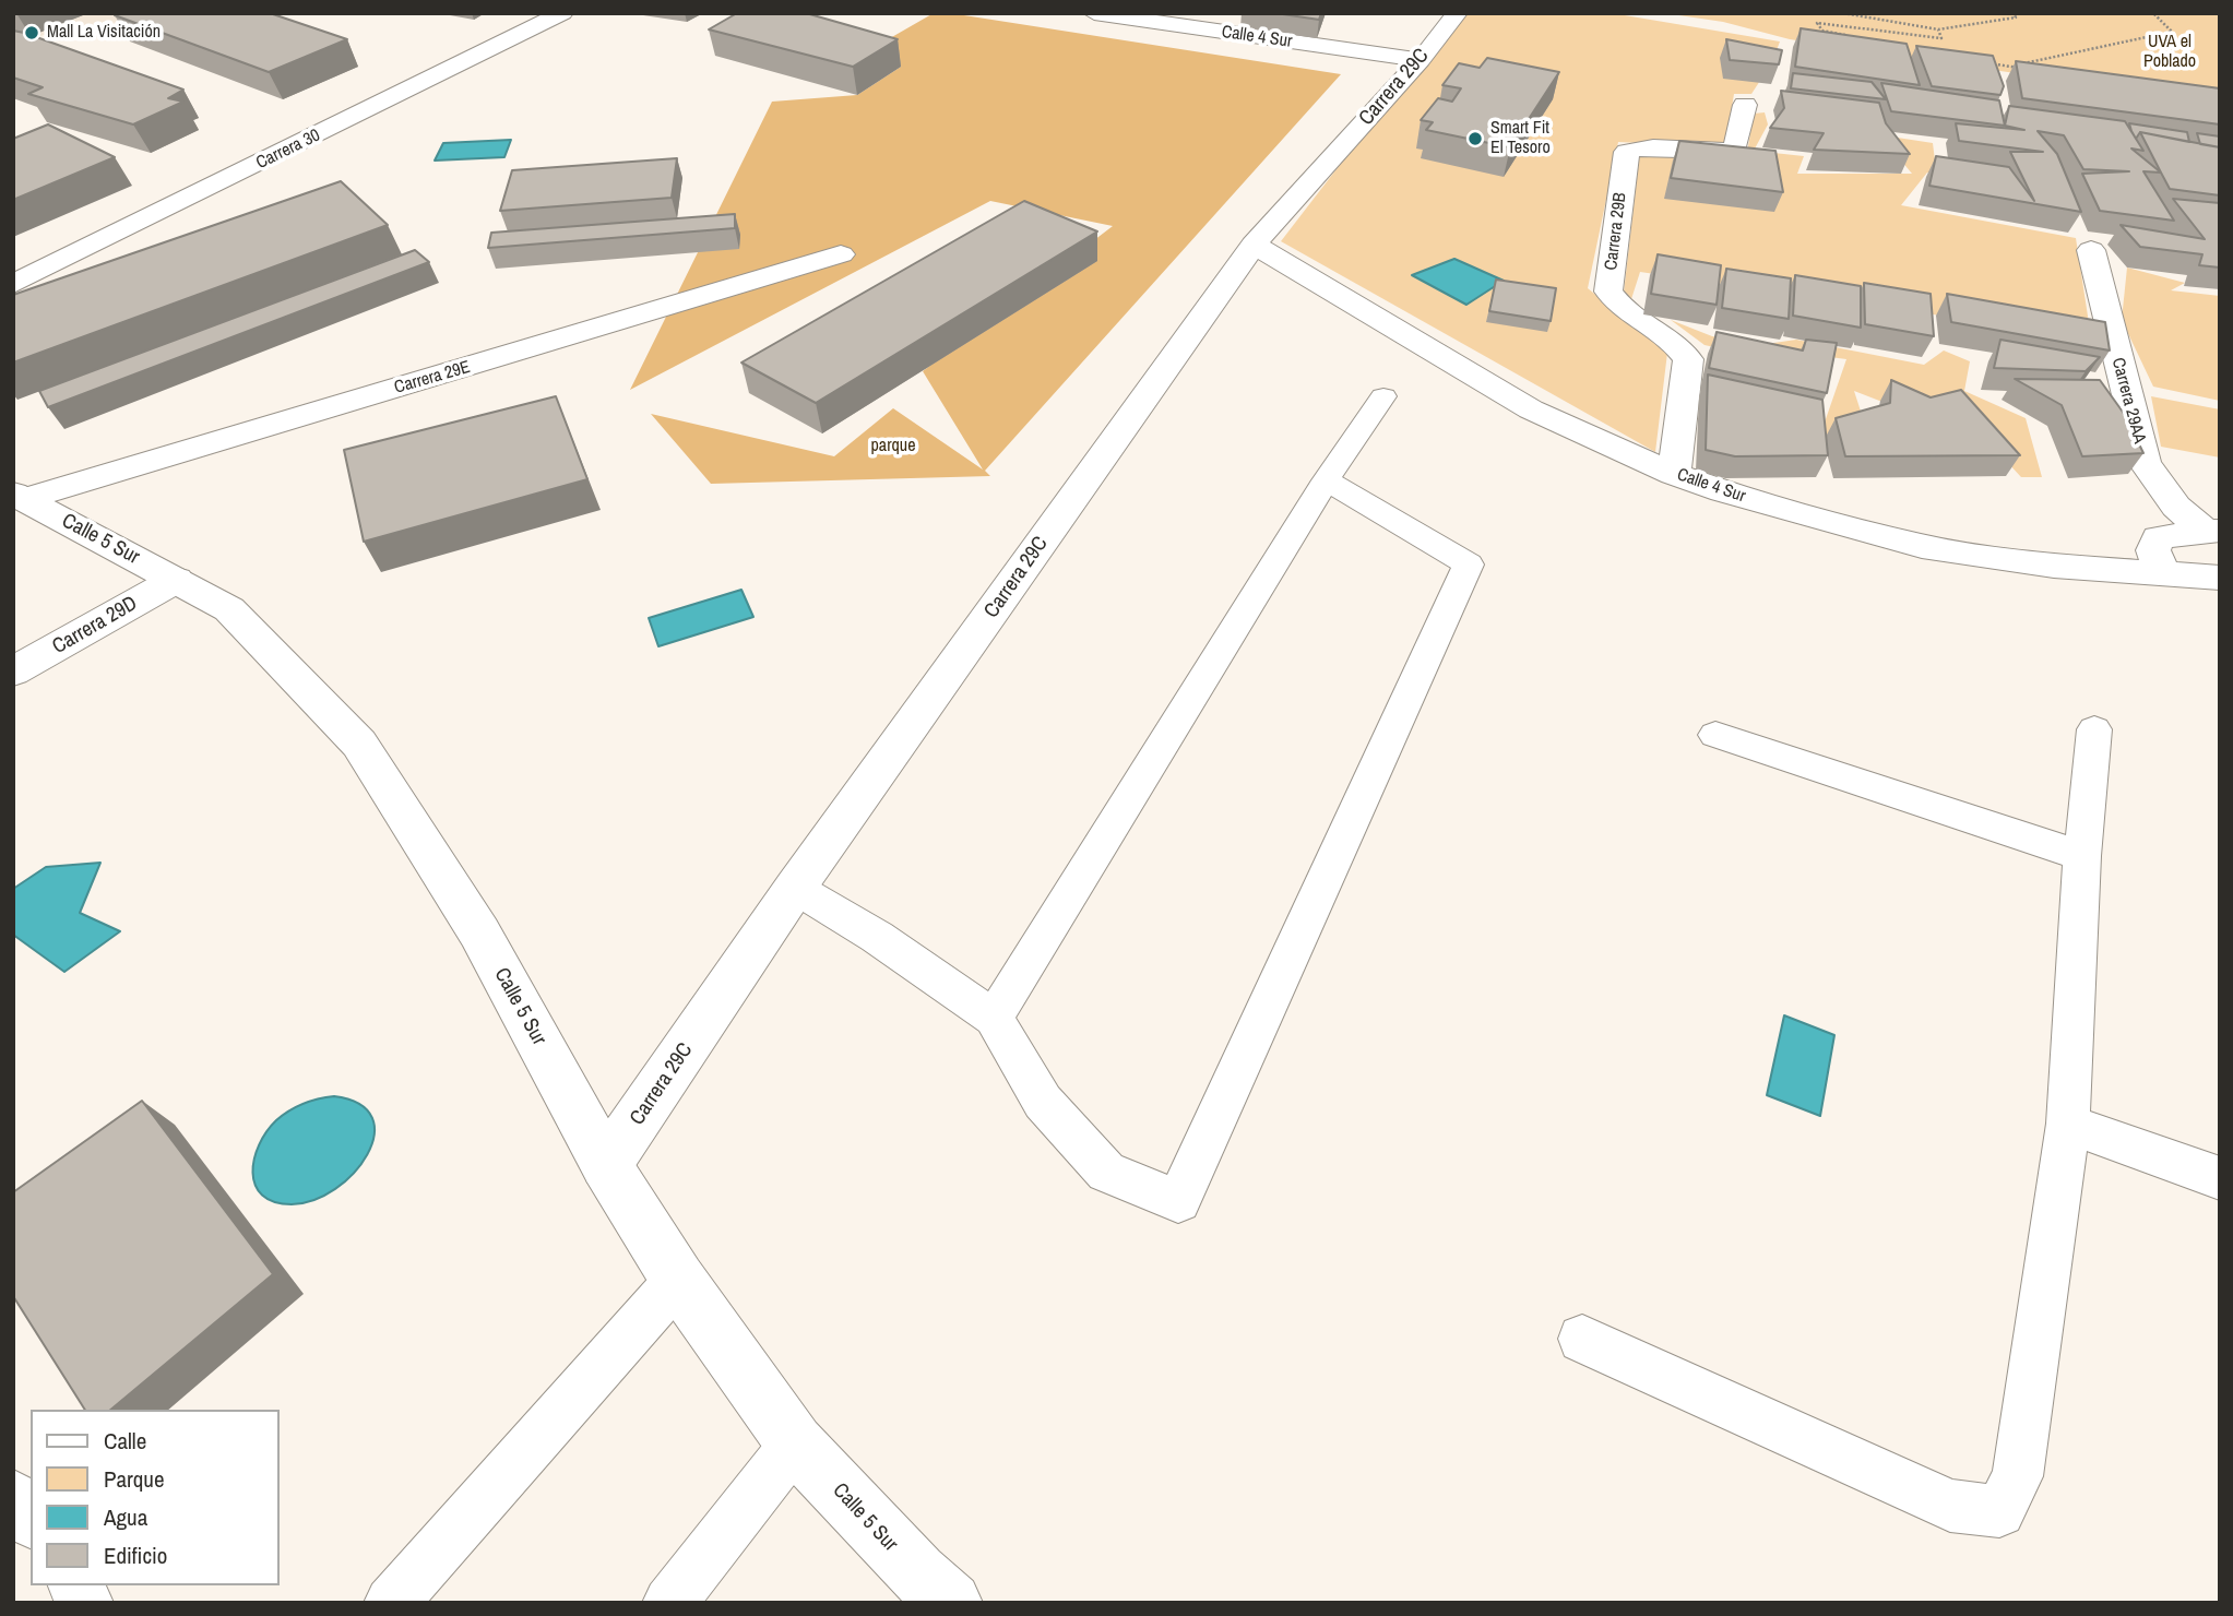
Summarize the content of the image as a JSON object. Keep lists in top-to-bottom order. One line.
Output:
{"streets":{"street":["Calle 4 Sur","Carrera 29C","Carrera 30","Carrera 29B","Carrera 29E","Carrera 29AA","Calle 5 Sur","Carrera 29D"]},"crossings":[["Calle 4 Sur","Carrera 29C"],["Calle 4 Sur","Carrera 29B"],["Carrera 29C","Calle 5 Sur"],["Carrera 29E","Calle 5 Sur"],["Calle 5 Sur","Carrera 29D"]],"parks":["UVA el Poblado","parque"],"places":["Mall La Visitación","Smart Fit El Tesoro"],"legend":["Calle","Parque","Agua","Edificio"]}
